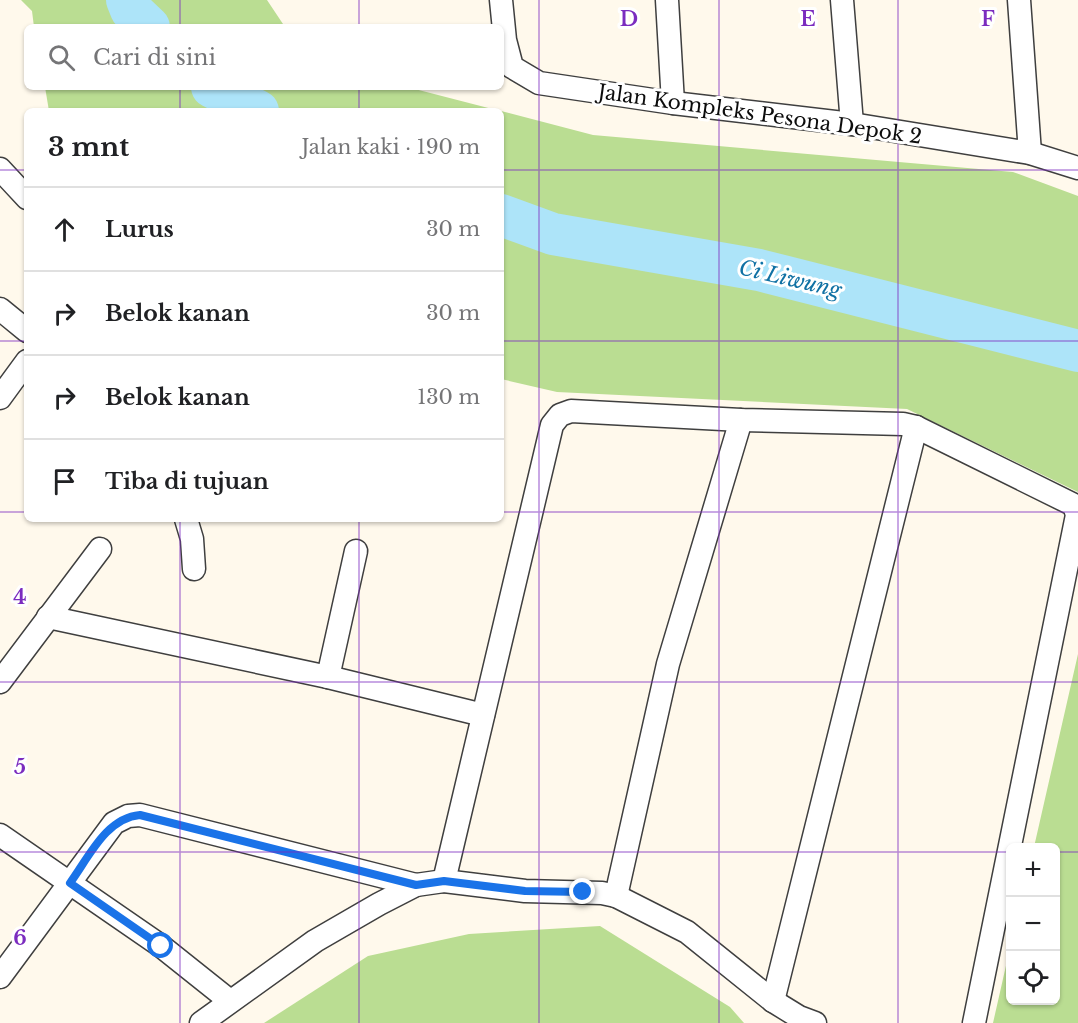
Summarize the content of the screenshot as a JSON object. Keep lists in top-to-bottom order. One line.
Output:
{"streets":{"street":["Jalan Kompleks Pesona Depok 2"]},"water":["Ci Liwung"],"page":{"search":"Cari di sini","heading":["3 mnt","Jalan kaki · 190 m"],"list":[["Lurus","30 m"],["Belok kanan","30 m"],["Belok kanan","130 m"],"Tiba di tujuan"],"map_buttons":["+","−"]},"grid":{"columns":["D","E","F"],"rows":["4","5","6"]}}
